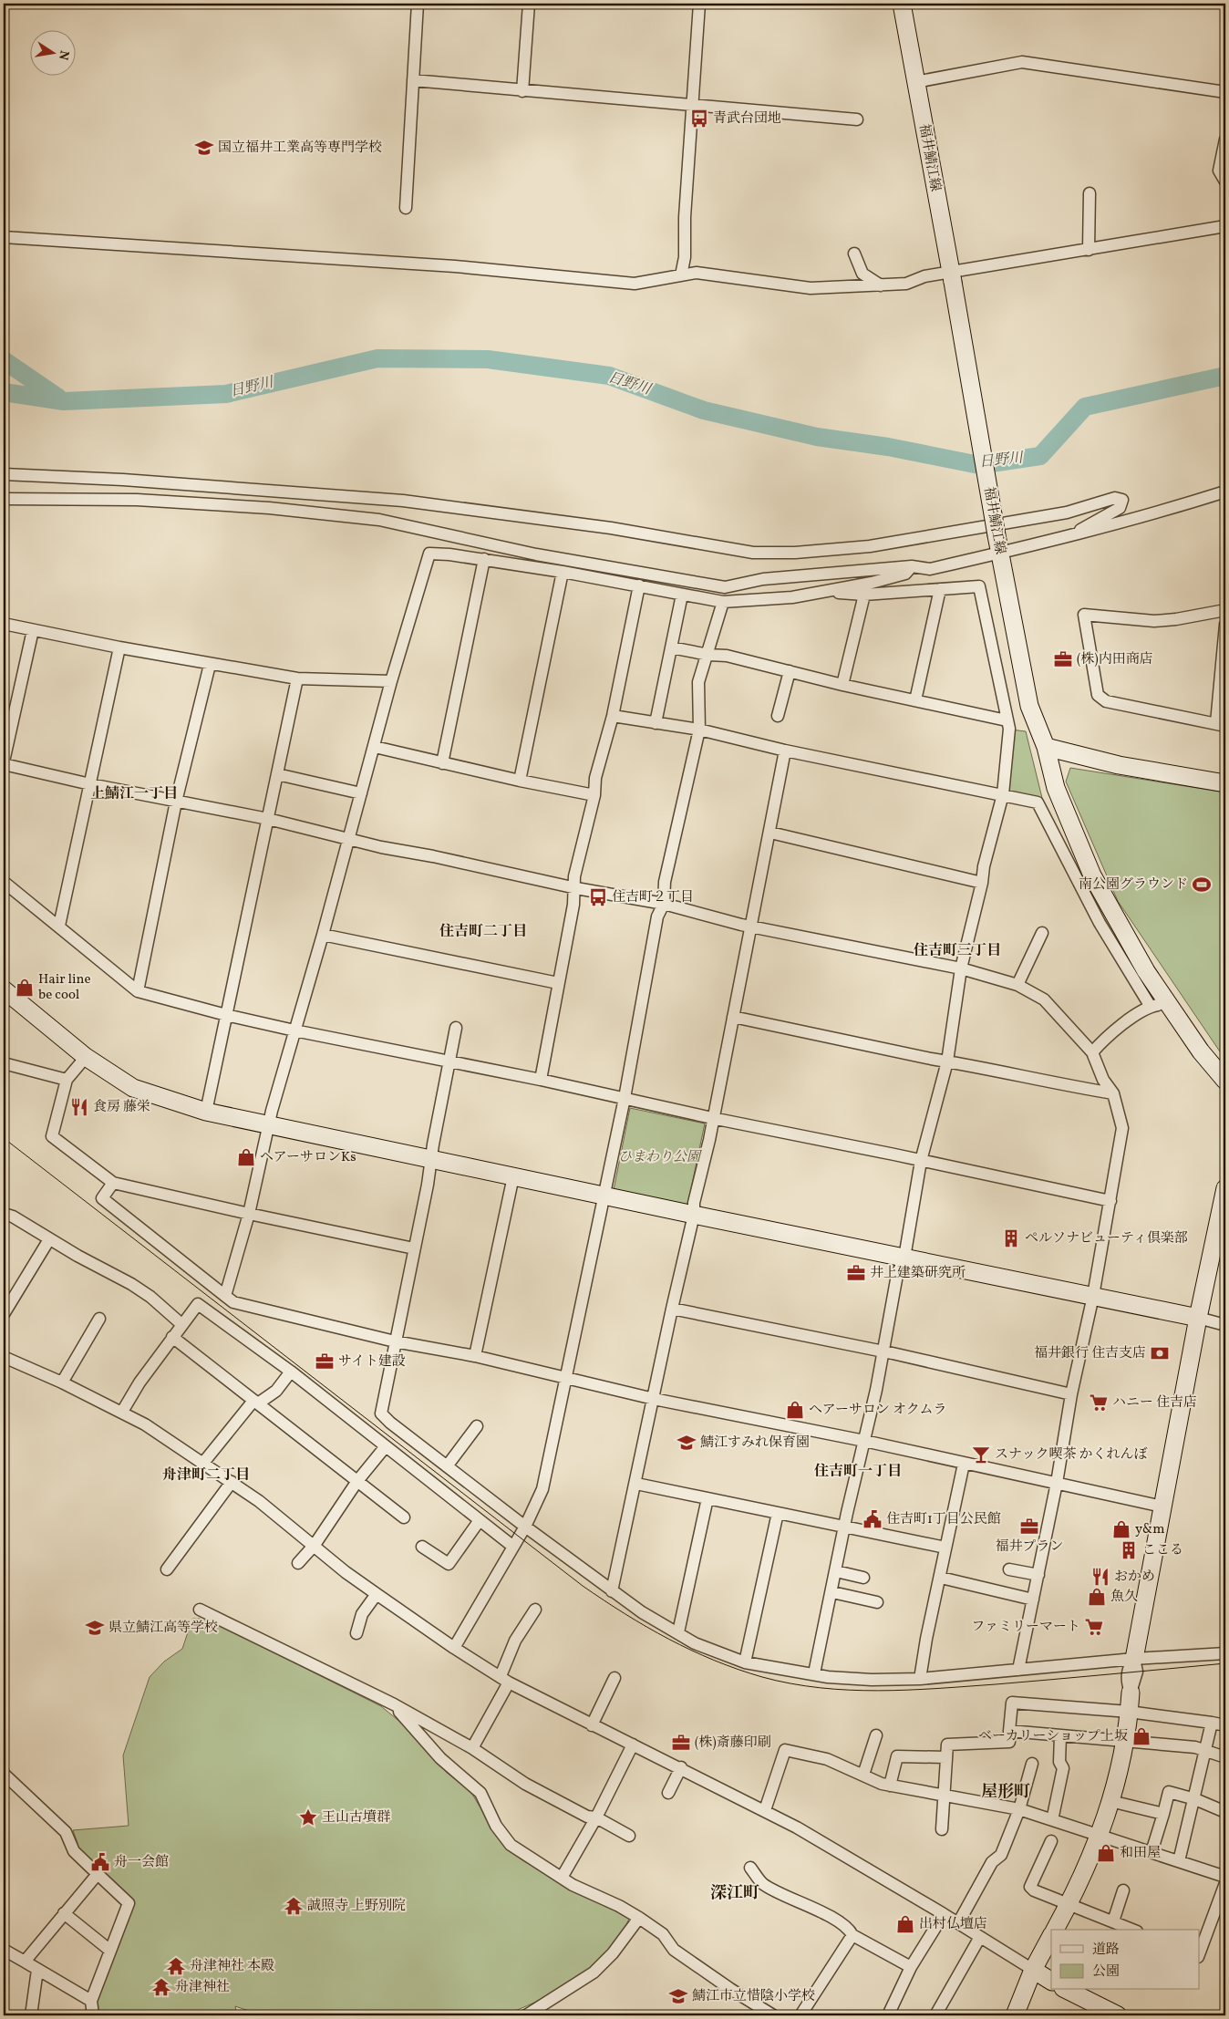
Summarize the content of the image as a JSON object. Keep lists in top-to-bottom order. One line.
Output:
{"streets":{"street":["福井鯖江線"]},"districts":["上鯖江一丁目","住吉町二丁目","住吉町三丁目","住吉町一丁目","舟津町二丁目","屋形町","深江町"],"water":["日野川"],"parks":["ひまわり公園"],"places":{"bus stop":["青武台団地","住吉町２丁目"],"school or university":["国立福井工業高等専門学校","鯖江すみれ保育園","県立鯖江高等学校","鯖江市立惜陰小学校"],"office":["(株)内田商店","井上建築研究所","サイト建設","福井プラン","(株)斎藤印刷"],"sports":["南公園グラウンド"],"shop":["Hair line be cool","ヘアーサロンKs","ヘアーサロン オクムラ","y&m","魚久","ベーカリーショップ上坂","和田屋","出村仏壇店"],"restaurant":["食房 藤栄","おかめ"],"building":["ペルソナビューティ倶楽部","ここる"],"bank":["福井銀行 住吉支店"],"supermarket":["ハニー 住吉店","ファミリーマート"],"bar":["スナック喫茶 かくれんぼ"],"public building":["住吉町1丁目公民館","舟一会館"],"place":["王山古墳群"],"temple":["誠照寺 上野別院","舟津神社 本殿","舟津神社"]},"legend":["道路","公園"],"north":"right"}
